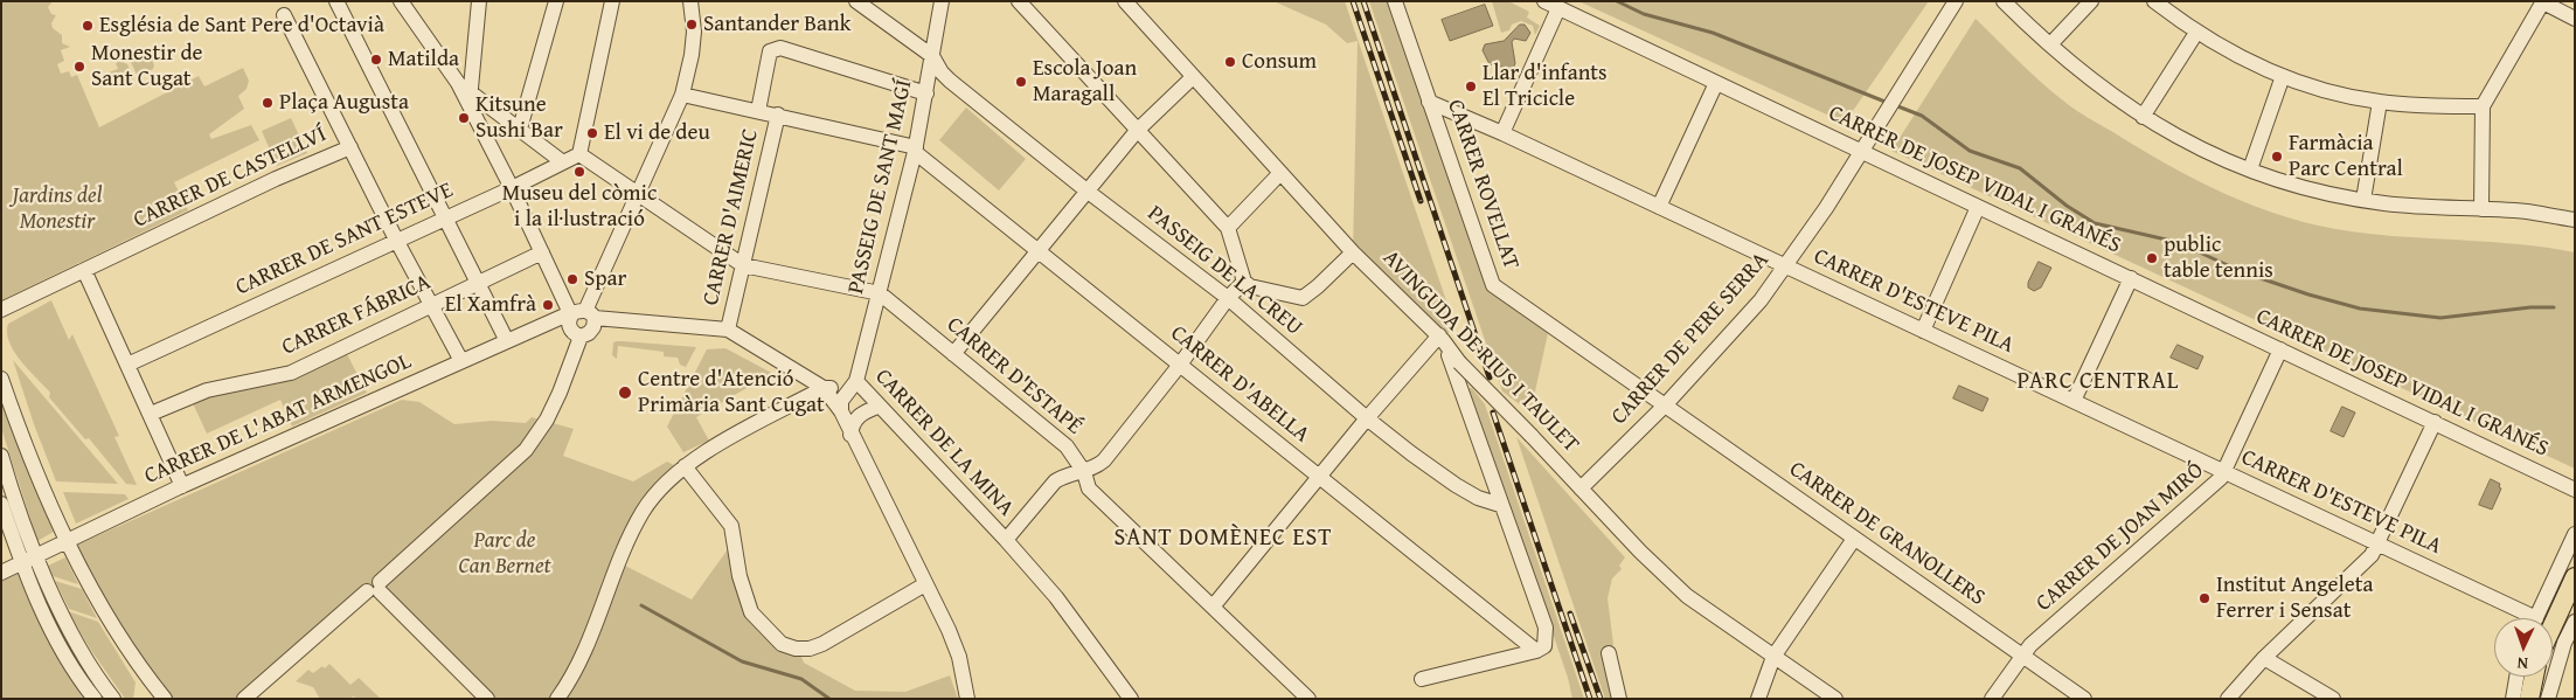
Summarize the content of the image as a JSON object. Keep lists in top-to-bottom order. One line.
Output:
{"streets":{"street":["CARRER DE CASTELLVÍ","CARRER DE JOSEP VIDAL I GRANÉS","CARRER ROVELLAT","PASSEIG DE SANT MAGÍ","CARRER D'AIMERIC","CARRER DE SANT ESTEVE","PASSEIG DE LA CREU","CARRER D'ESTEVE PILA","CARRER FÁBRICA","CARRER DE PERE SERRA","AVINGUDA DE RIUS I TAULET","CARRER D'ESTAPÉ","CARRER D'ABELLA","CARRER DE L'ABAT ARMENGOL","CARRER DE LA MINA","CARRER DE GRANOLLERS","CARRER DE JOAN MIRÓ"]},"crossings":[["CARRER DE JOSEP VIDAL I GRANÉS","CARRER DE PERE SERRA"],["CARRER DE JOSEP VIDAL I GRANÉS","CARRER DE JOAN MIRÓ"],["CARRER ROVELLAT","CARRER D'ESTEVE PILA"],["CARRER ROVELLAT","CARRER DE PERE SERRA"],["CARRER ROVELLAT","CARRER DE GRANOLLERS"],["PASSEIG DE SANT MAGÍ","PASSEIG DE LA CREU"],["PASSEIG DE SANT MAGÍ","CARRER D'ESTAPÉ"],["PASSEIG DE SANT MAGÍ","CARRER D'ABELLA"],["PASSEIG DE SANT MAGÍ","CARRER DE LA MINA"],["CARRER D'ESTEVE PILA","CARRER DE PERE SERRA"],["CARRER D'ESTEVE PILA","CARRER DE JOAN MIRÓ"],["CARRER DE PERE SERRA","AVINGUDA DE RIUS I TAULET"],["CARRER DE PERE SERRA","CARRER DE GRANOLLERS"],["CARRER DE GRANOLLERS","CARRER DE JOAN MIRÓ"]],"districts":["PARC CENTRAL","SANT DOMÈNEC EST"],"parks":["Jardins del Monestir","Parc de Can Bernet"],"places":["Santander Bank","Església de Sant Pere d'Octavià","Matilda","Consum","Monestir de Sant Cugat","Escola Joan Maragall","Llar d'infants El Tricicle","Plaça Augusta","Kitsune Sushi Bar","El vi de deu","Farmàcia Parc Central","Museu del còmic i la il·lustració","public table tennis","Spar","El Xamfrà","Centre d'Atenció Primària Sant Cugat","Institut Angeleta Ferrer i Sensat"],"north":"bottom"}
